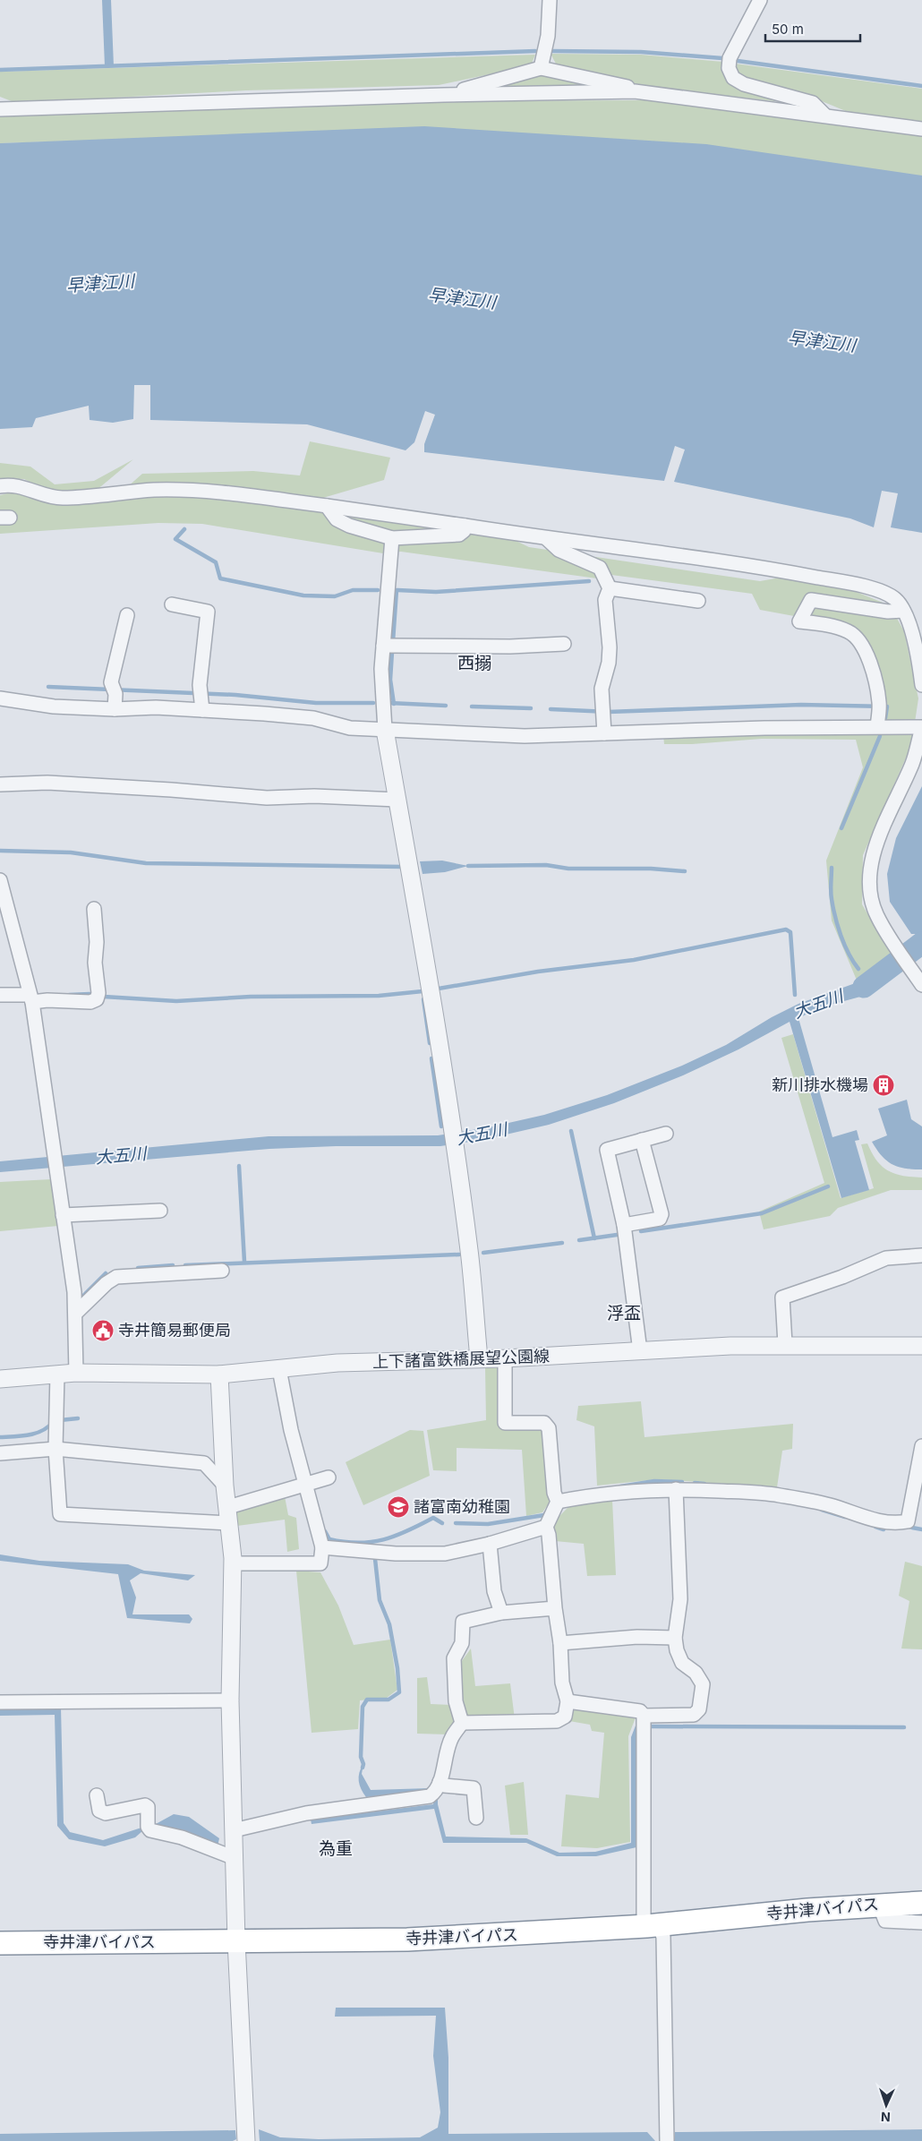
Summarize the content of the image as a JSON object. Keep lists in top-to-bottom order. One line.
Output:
{"streets":{"highway":["寺井津バイパス"],"street":["上下諸富鉄橋展望公園線"]},"districts":["西搦","浮盃","為重"],"water":["早津江川","大五川"],"places":{"building":["新川排水機場"],"public building":["寺井簡易郵便局"],"school or university":["諸富南幼稚園"]},"scale_bar":"50 m","north":"bottom"}
